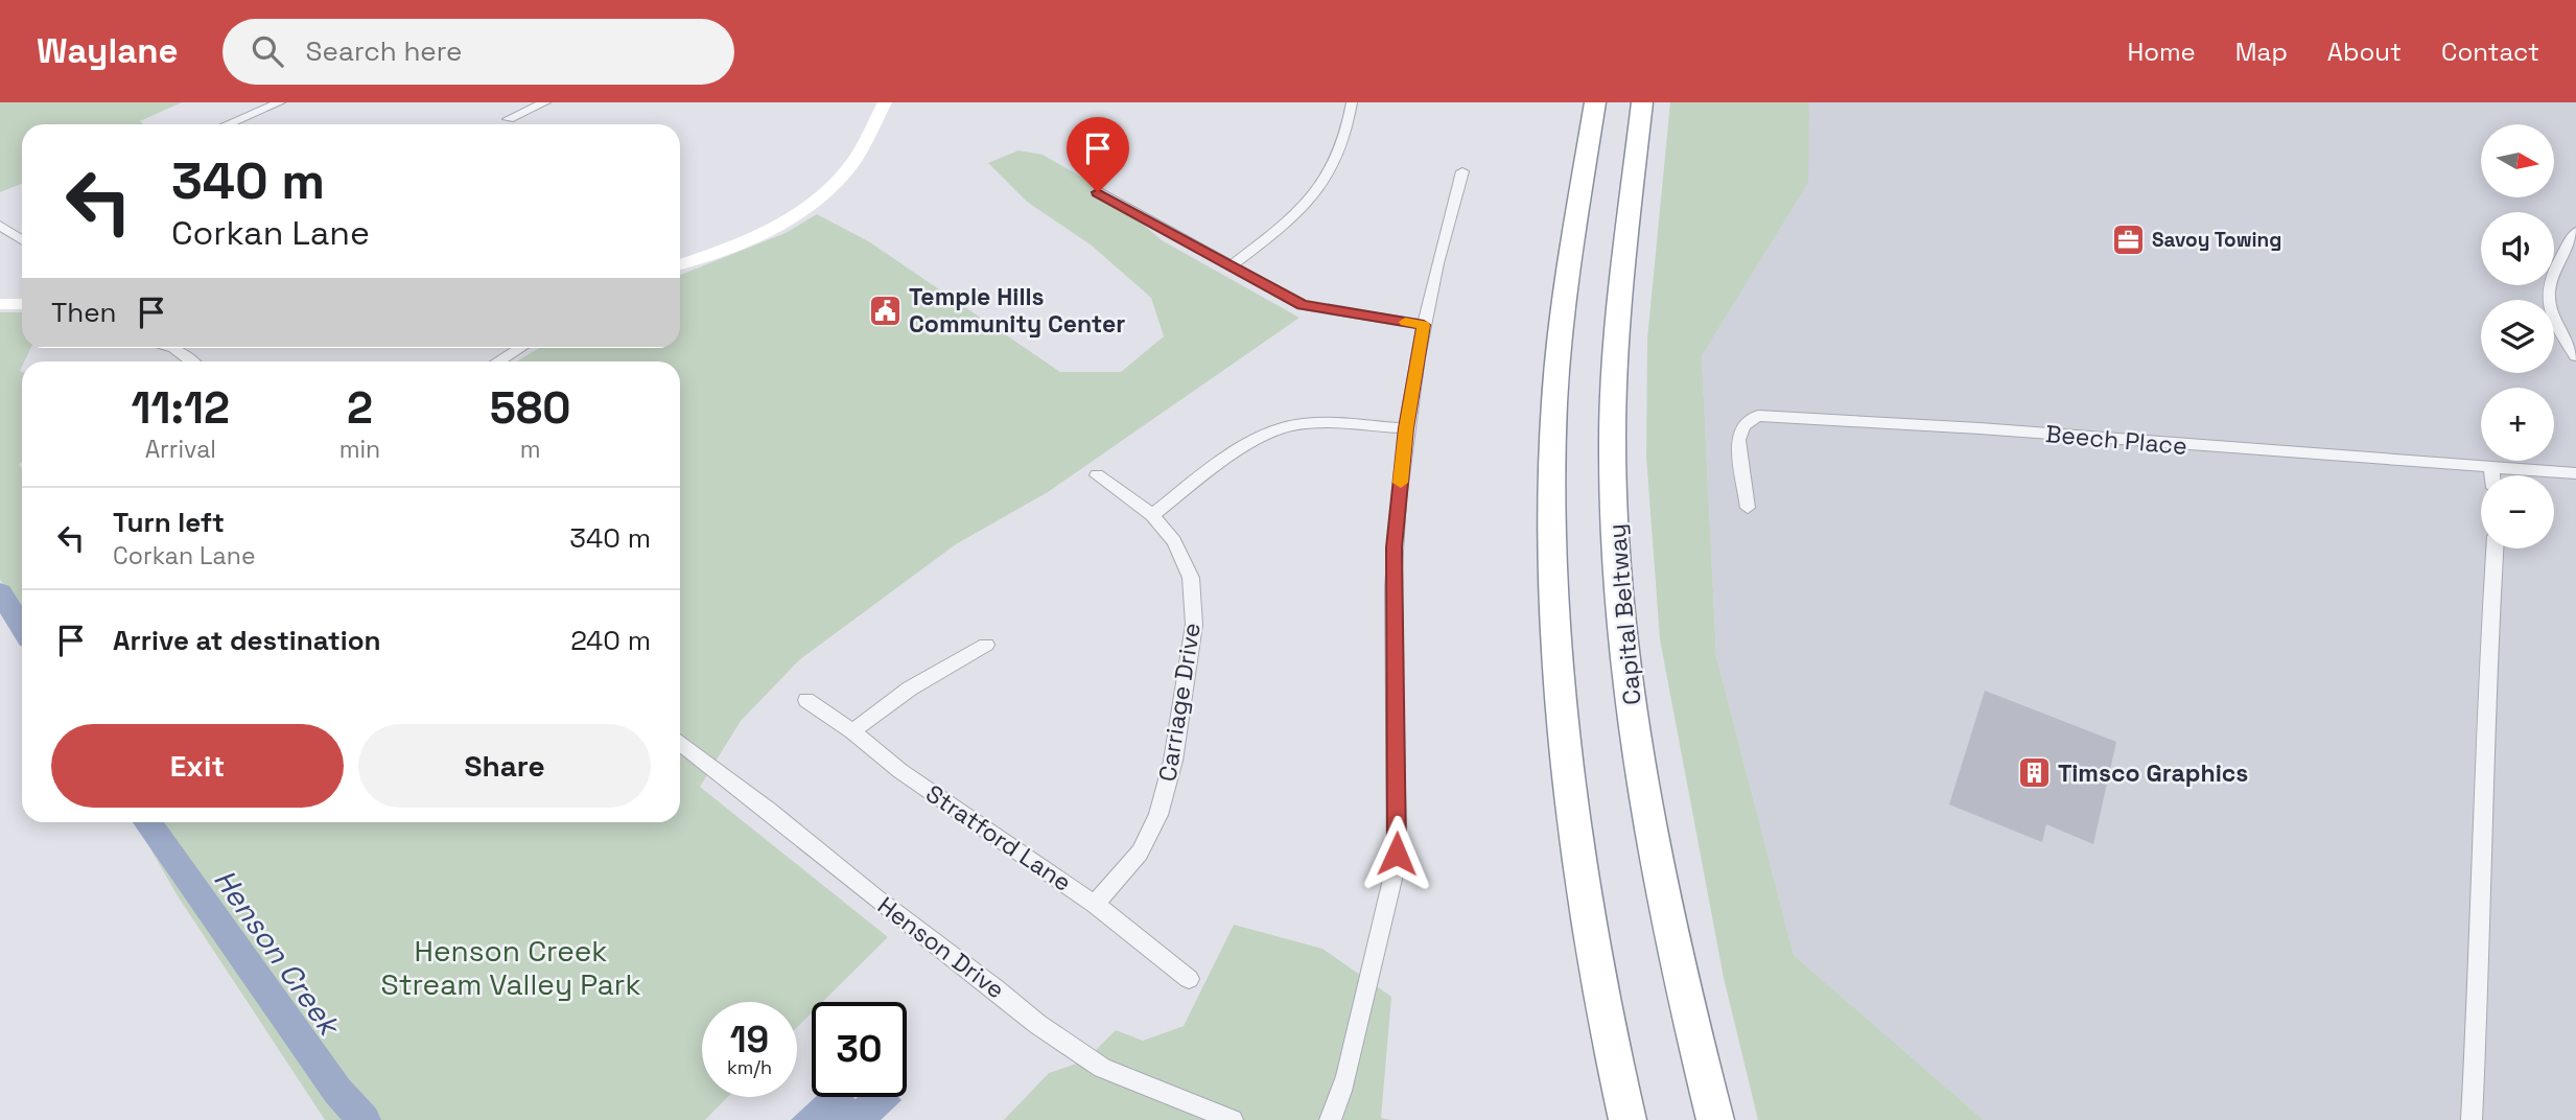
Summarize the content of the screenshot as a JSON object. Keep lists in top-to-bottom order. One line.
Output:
{"streets":{"highway":["Capital Beltway"],"street":["Beech Place","Carriage Drive","Stratford Lane","Henson Drive"]},"crossings":[["Carriage Drive","Stratford Lane"]],"water":["Henson Creek"],"parks":["Henson Creek Stream Valley Park"],"places":{"office":["Savoy Towing"],"public building":["Temple Hills Community Center"],"building":["Timsco Graphics"]},"north":"right","page":{"header":"Waylane","search":"Search here","nav":["Home","Map","About","Contact"],"map_buttons":["+","−"],"turn":["340 m","Corkan Lane"],"then":"Then","eta":["11:12","Arrival","2","min","580","m"],"list":[{"name":"Turn left","note":"Corkan Lane","value":"340 m"},{"name":"Arrive at destination","value":"240 m"}],"buttons":["Exit","Share"],"speed":"19 km/h","limit":"30"}}
